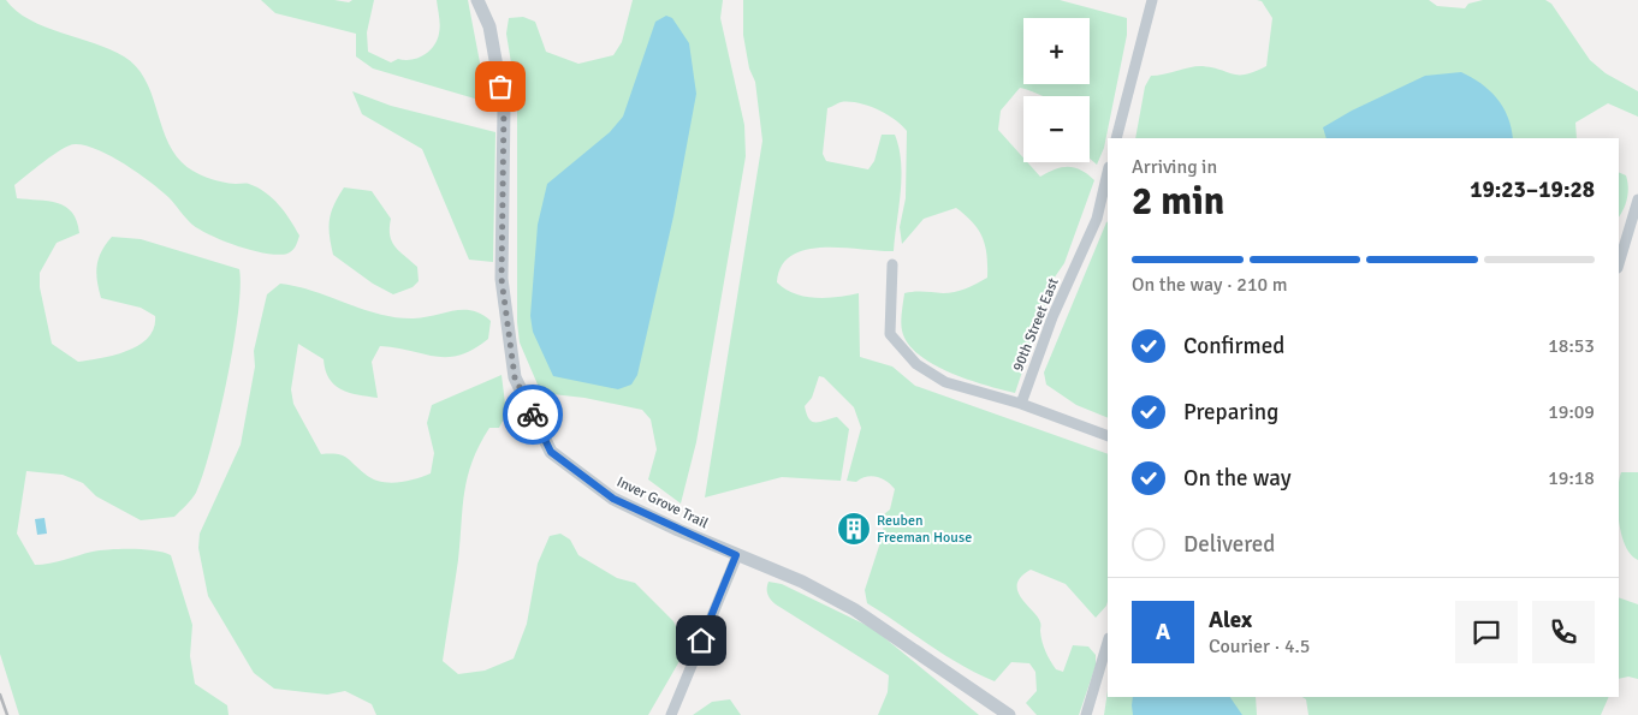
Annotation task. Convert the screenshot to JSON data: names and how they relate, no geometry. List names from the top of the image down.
{
  "streets": {
    "street": ["90th Street East", "Inver Grove Trail"]
  },
  "places": {
    "building": ["Reuben Freeman House"]
  },
  "page": {
    "map_buttons": ["+", "−"],
    "heading": ["2 min", "Arriving in", "19:23–19:28"],
    "panel": ["Alex", "Courier · 4.5"],
    "bar": "On the way · 210 m",
    "list": [
      ["Confirmed", "18:53"],
      ["Preparing", "19:09"],
      ["On the way", "19:18"],
      "Delivered"
    ],
    "round": "A"
  }
}
